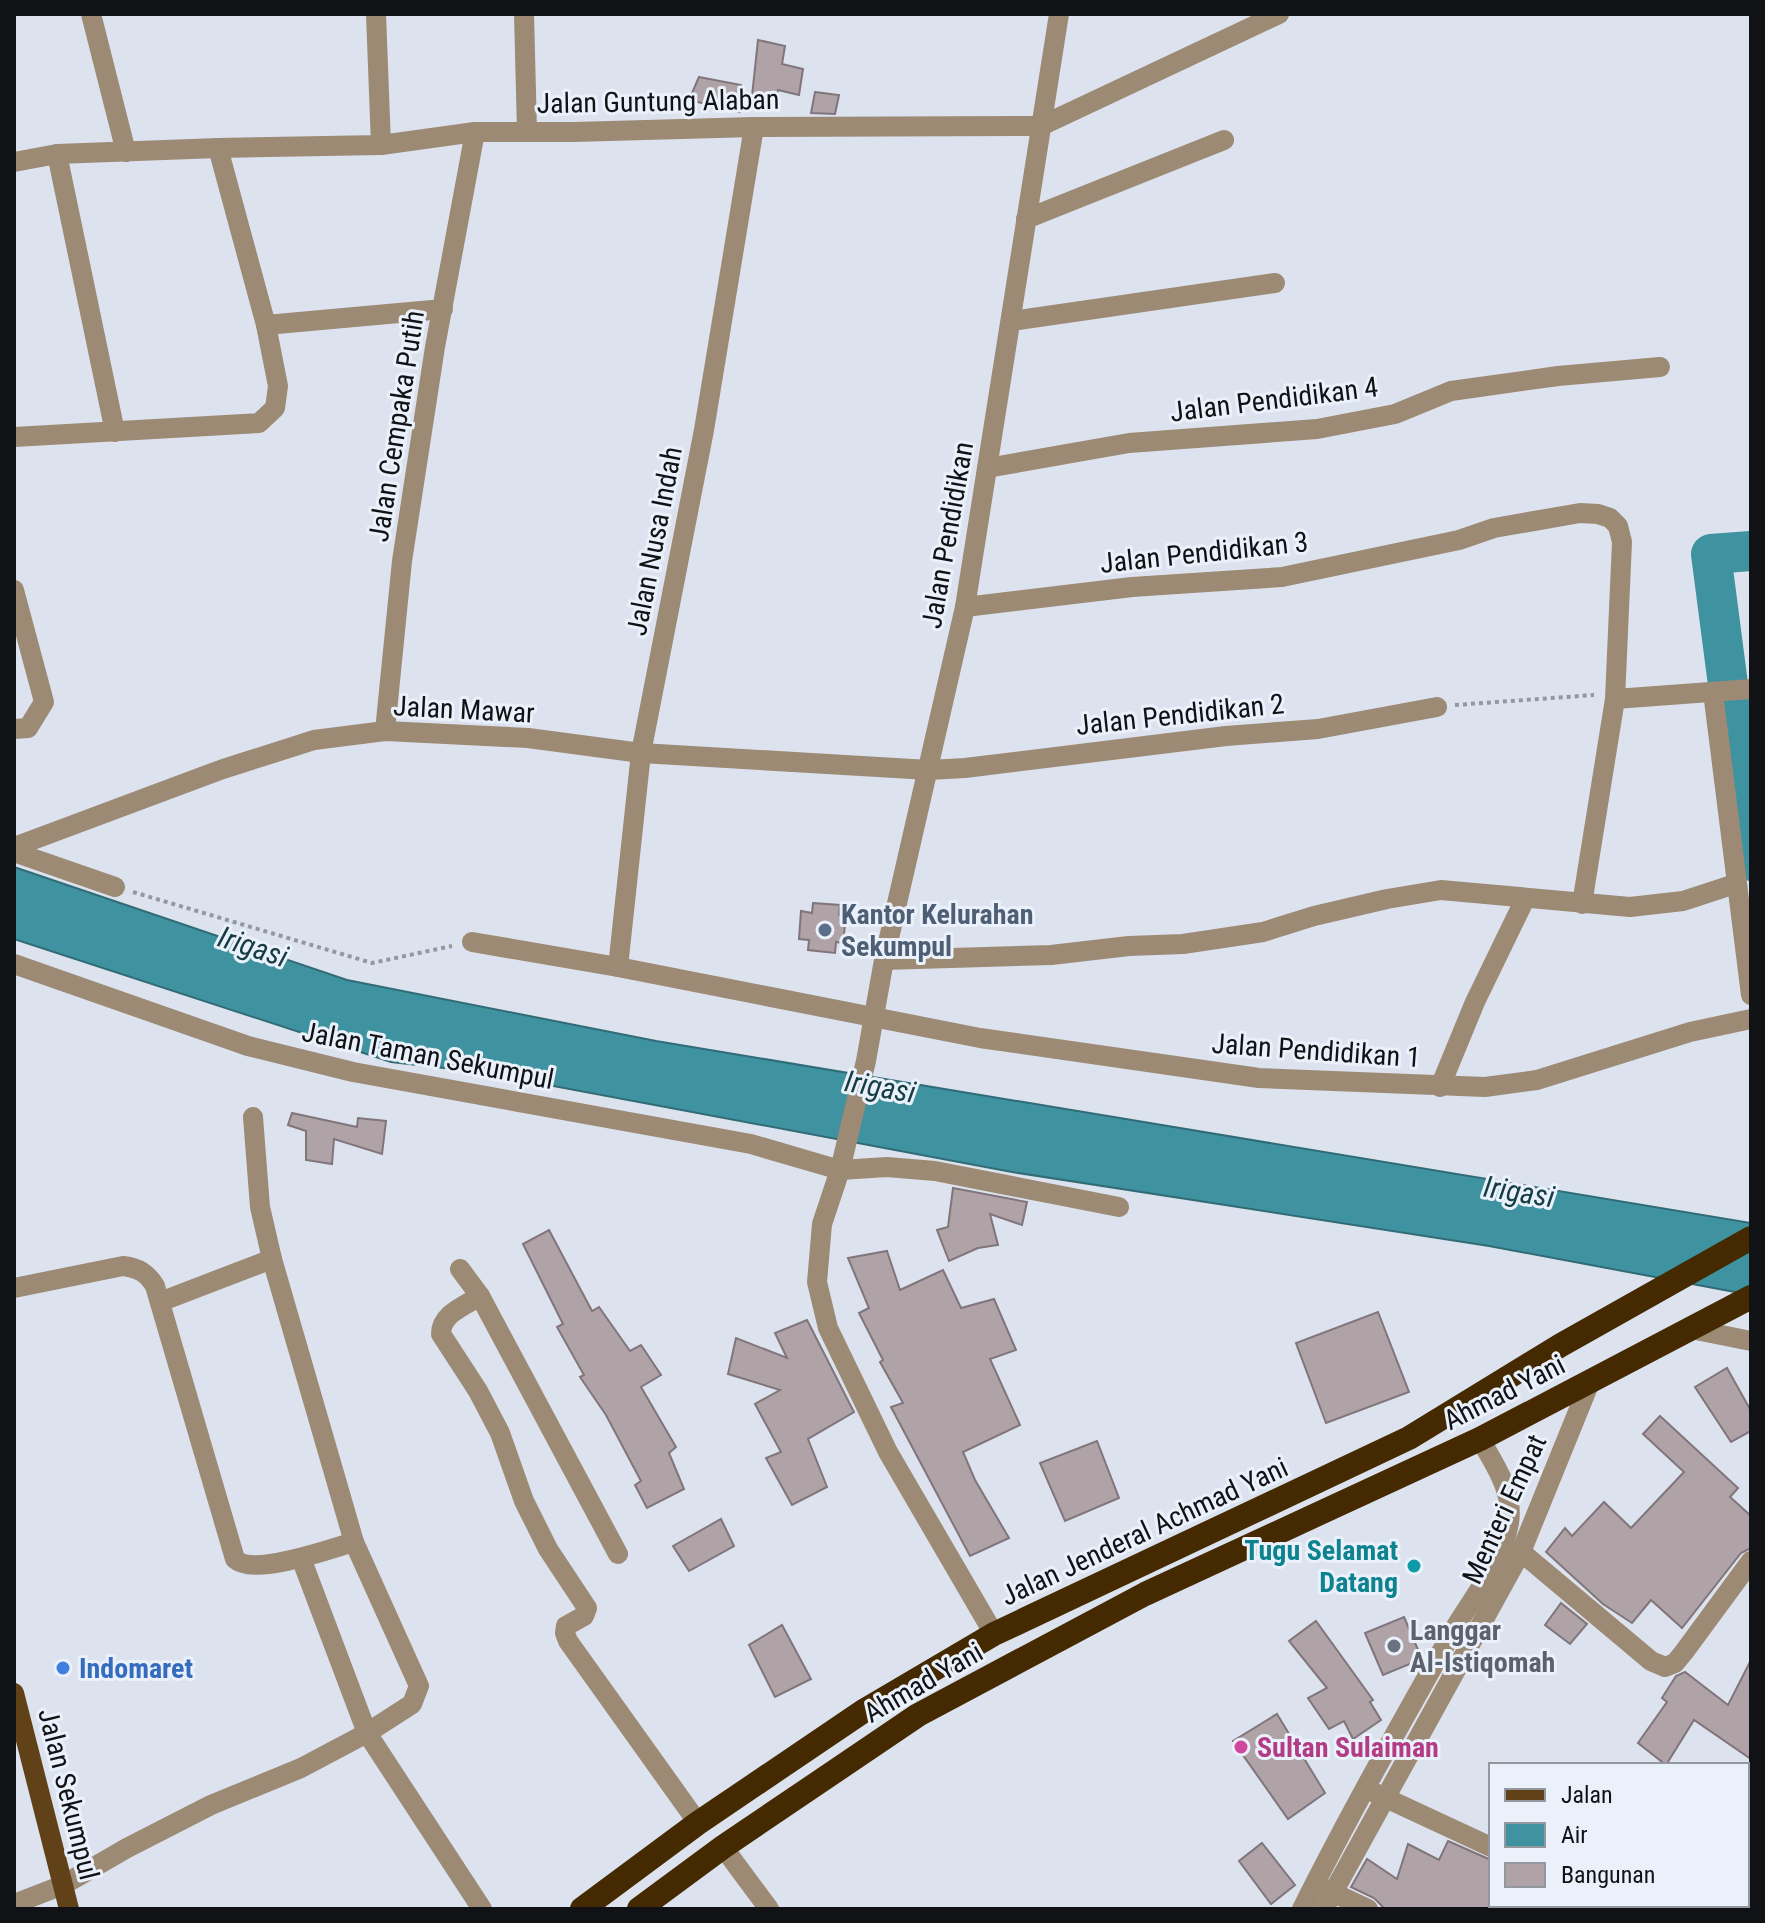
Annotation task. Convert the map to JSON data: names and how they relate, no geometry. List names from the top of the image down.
{
  "streets": {
    "highway": ["Ahmad Yani", "Jalan Jenderal Achmad Yani"],
    "main road": ["Jalan Sekumpul"],
    "street": [
      "Jalan Guntung Alaban",
      "Jalan Pendidikan 4",
      "Jalan Cempaka Putih",
      "Jalan Pendidikan",
      "Jalan Nusa Indah",
      "Jalan Pendidikan 3",
      "Jalan Mawar",
      "Jalan Pendidikan 2",
      "Jalan Pendidikan 1",
      "Jalan Taman Sekumpul",
      "Menteri Empat"
    ]
  },
  "crossings": [
    ["Jalan Guntung Alaban", "Jalan Cempaka Putih"],
    ["Jalan Guntung Alaban", "Jalan Pendidikan"],
    ["Jalan Guntung Alaban", "Jalan Nusa Indah"],
    ["Jalan Pendidikan 4", "Jalan Pendidikan"],
    ["Jalan Cempaka Putih", "Jalan Mawar"],
    ["Jalan Pendidikan", "Jalan Pendidikan 3"],
    ["Jalan Pendidikan", "Jalan Mawar"],
    ["Jalan Pendidikan", "Jalan Pendidikan 2"],
    ["Jalan Pendidikan", "Jalan Pendidikan 1"],
    ["Jalan Pendidikan", "Jalan Taman Sekumpul"],
    ["Jalan Pendidikan", "Jalan Jenderal Achmad Yani"],
    ["Jalan Nusa Indah", "Jalan Mawar"],
    ["Jalan Nusa Indah", "Jalan Pendidikan 1"],
    ["Jalan Mawar", "Jalan Pendidikan 2"],
    ["Ahmad Yani", "Menteri Empat"]
  ],
  "water": ["Irigasi"],
  "places": [
    "Kantor Kelurahan Sekumpul",
    "Tugu Selamat Datang",
    "Langgar Al-Istiqomah",
    "Indomaret",
    "Sultan Sulaiman"
  ],
  "legend": ["Jalan", "Air", "Bangunan"]
}
